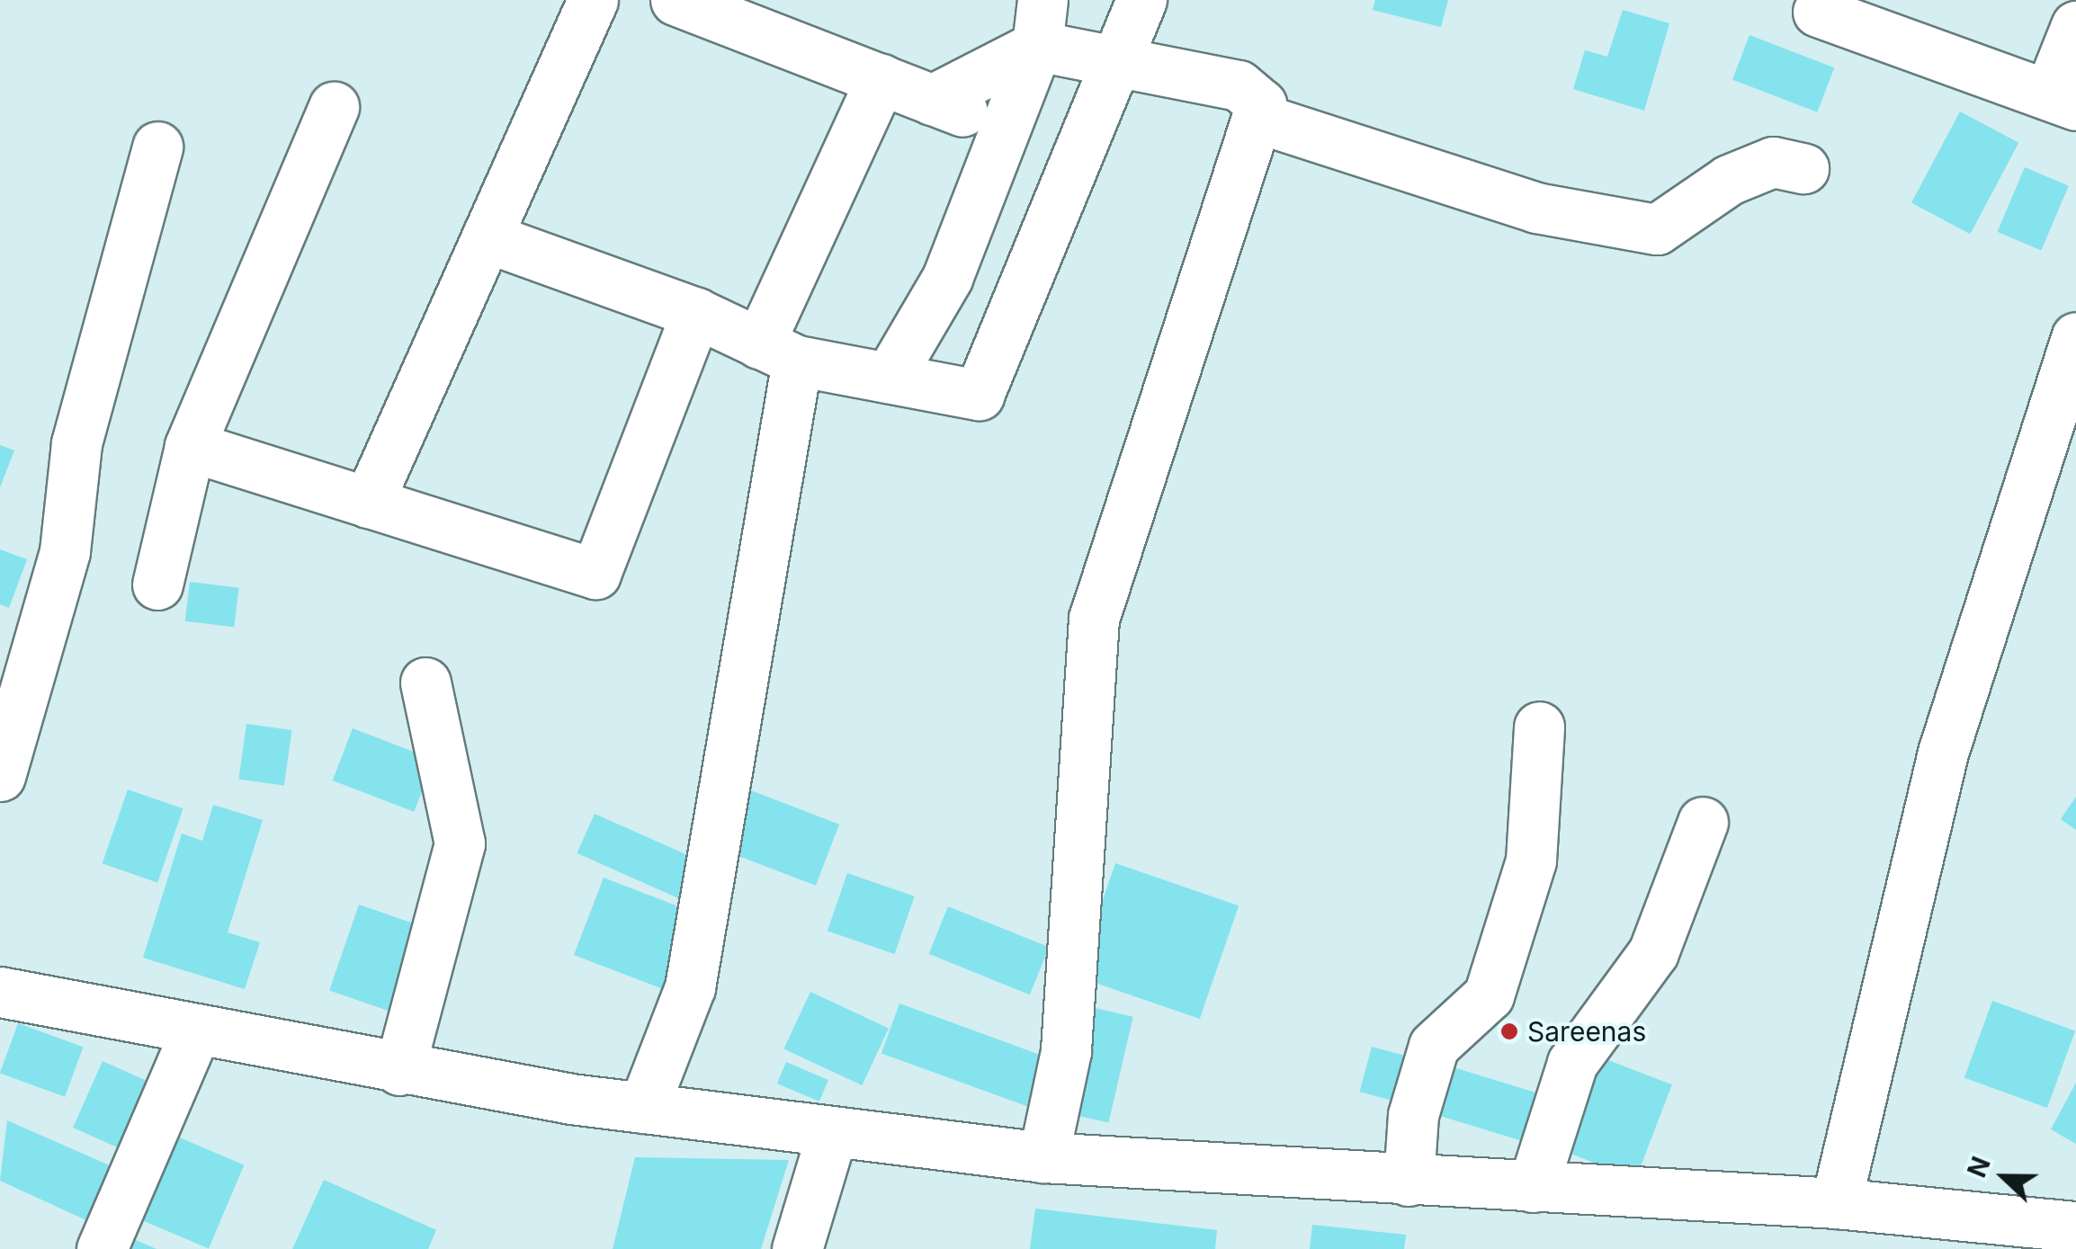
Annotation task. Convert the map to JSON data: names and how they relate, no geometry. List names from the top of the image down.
{
  "places": ["Sareenas"],
  "north": "left"
}
